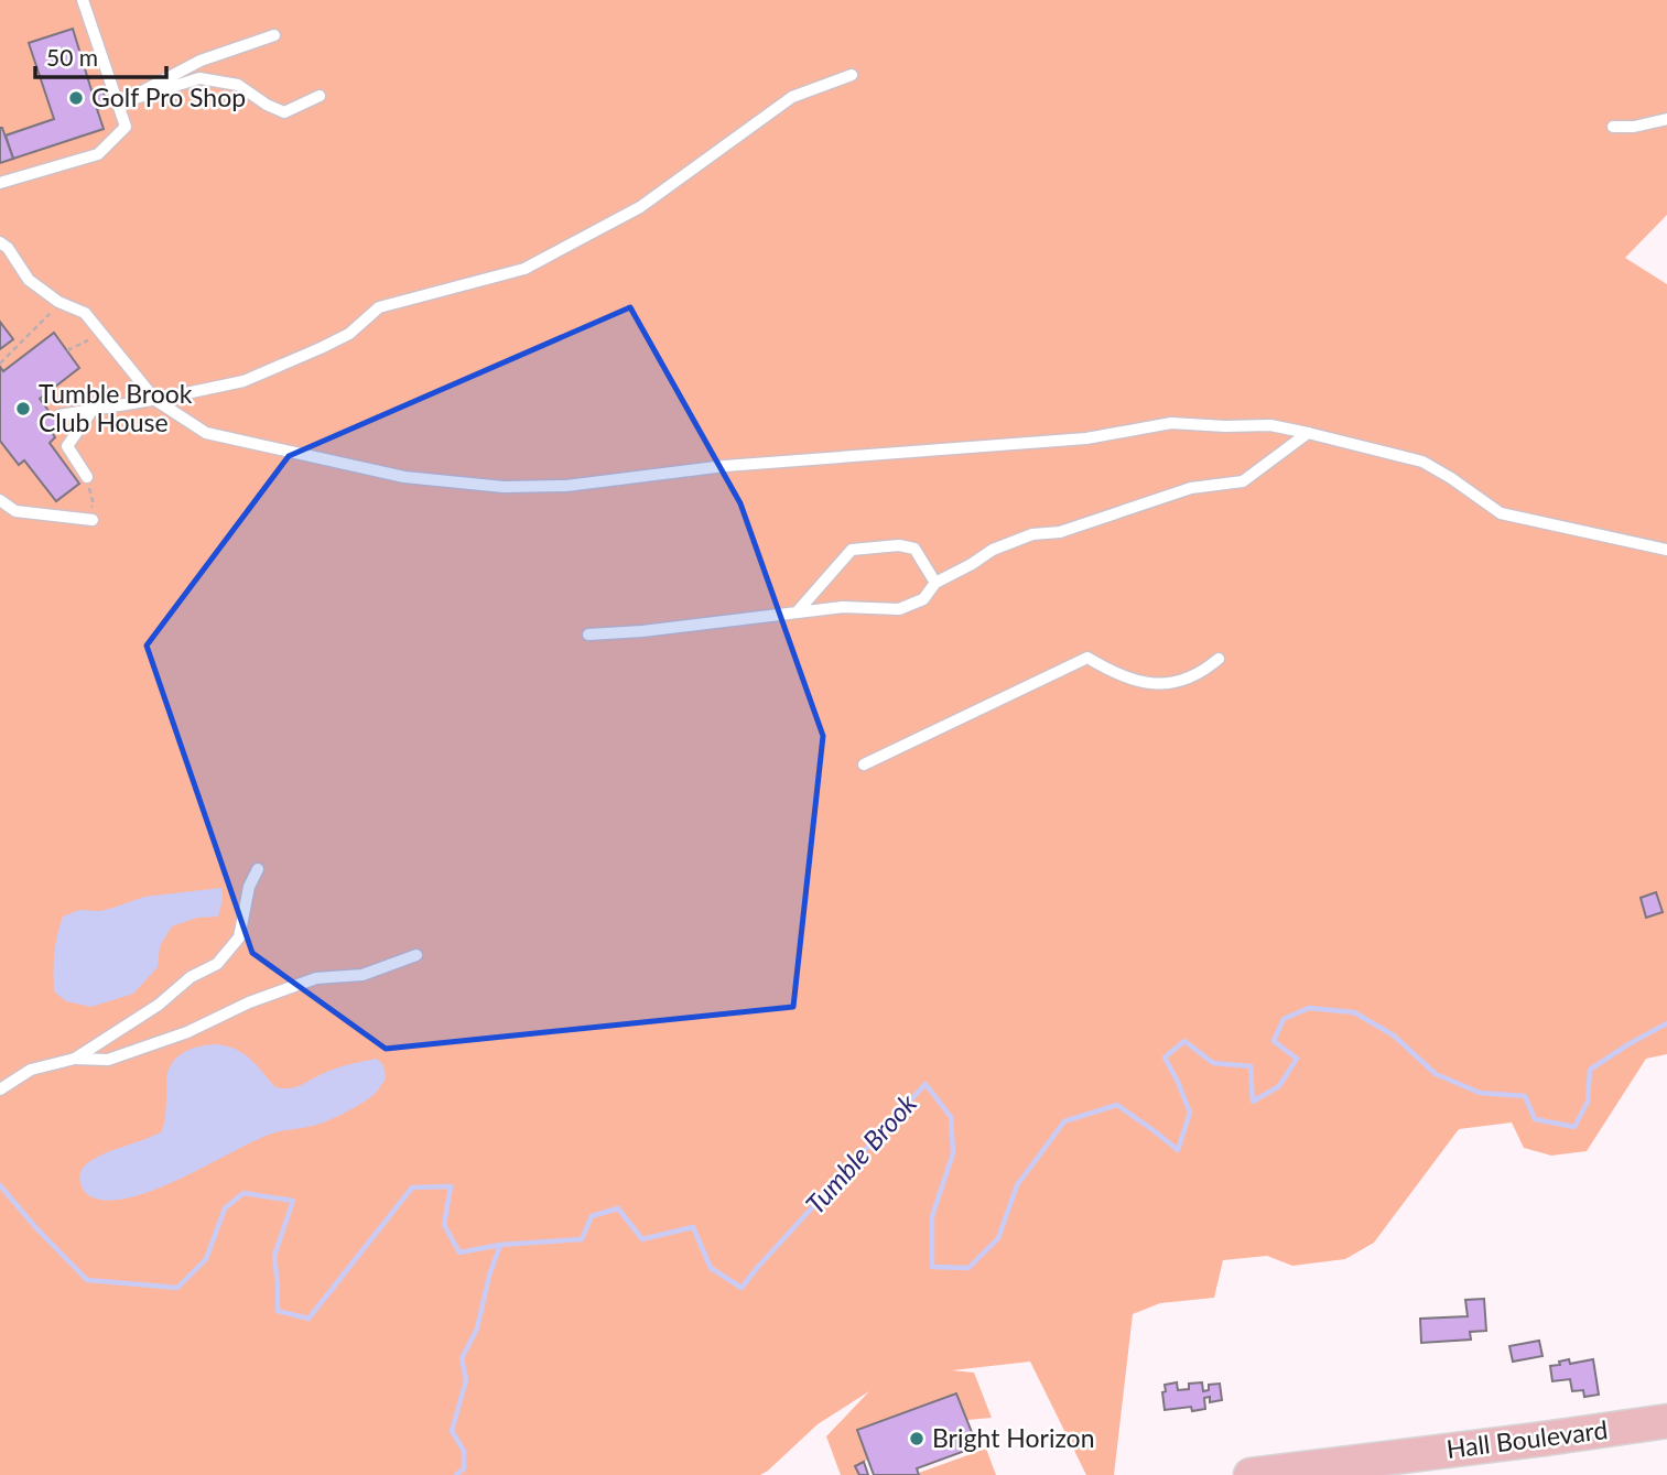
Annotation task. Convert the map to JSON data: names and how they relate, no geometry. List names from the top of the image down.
{
  "streets": {
    "main road": ["Hall Boulevard"]
  },
  "water": ["Tumble Brook"],
  "places": ["Golf Pro Shop", "Tumble Brook Club House", "Bright Horizon"],
  "scale_bar": "50 m"
}
